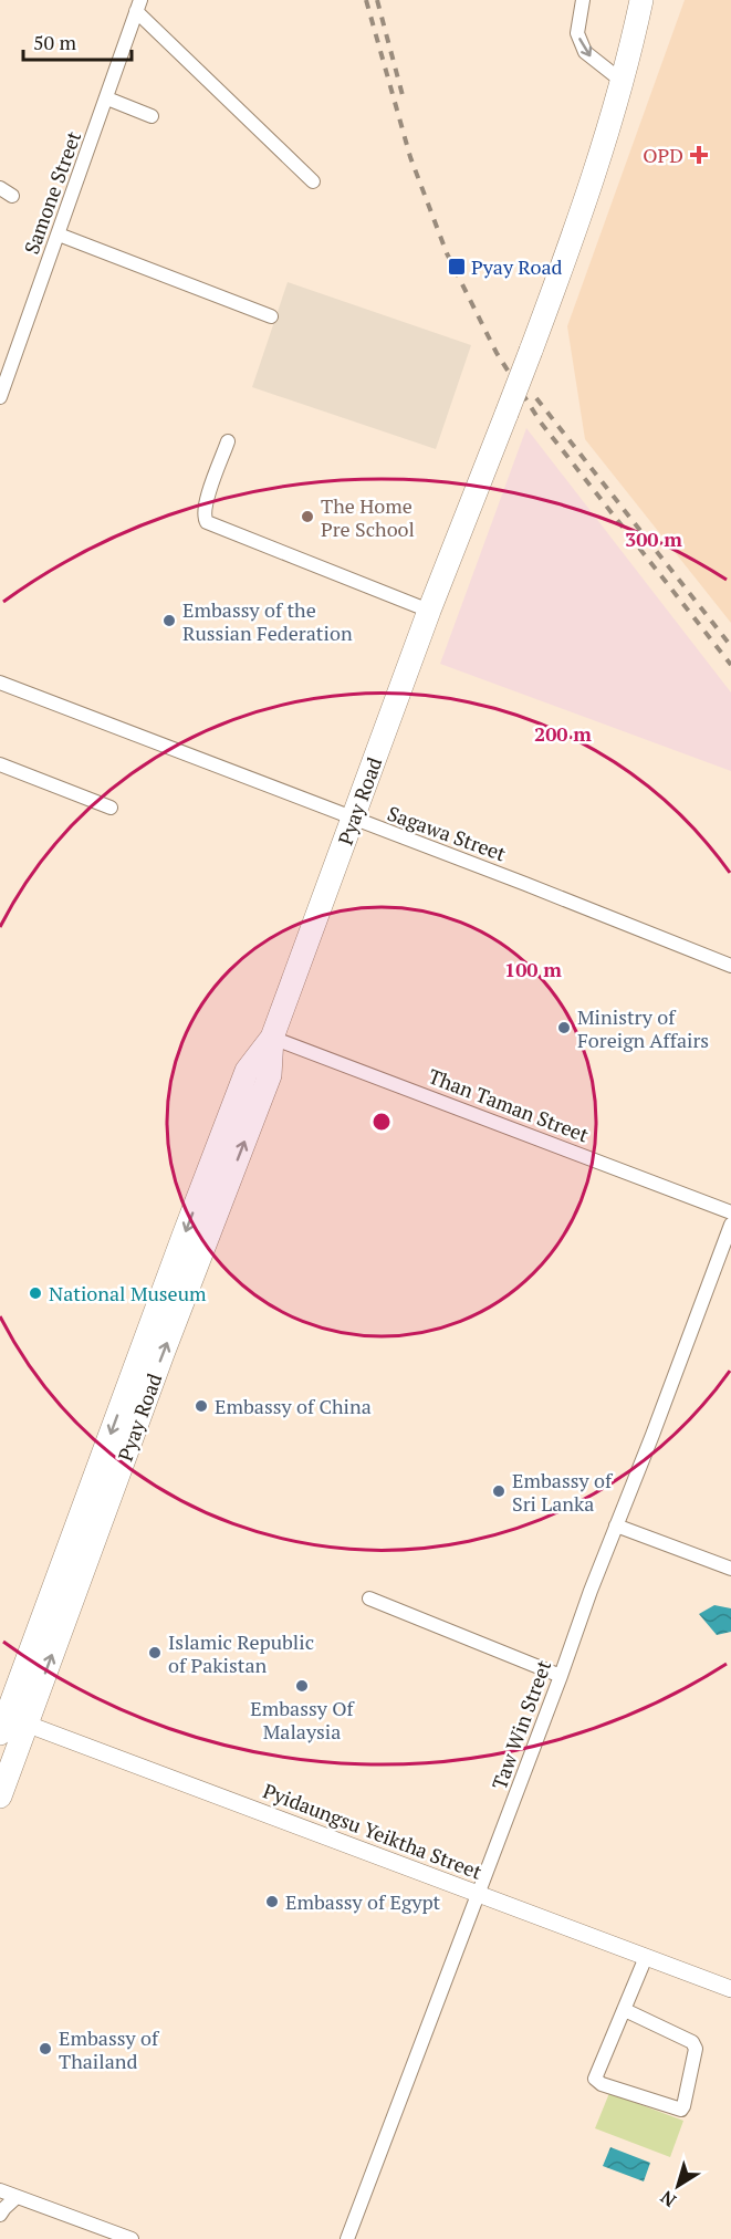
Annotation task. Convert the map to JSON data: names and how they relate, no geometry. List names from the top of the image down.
{
  "streets": {
    "highway": ["Pyay Road"],
    "street": [
      "Samone Street",
      "Sagawa Street",
      "Than Taman Street",
      "Taw Win Street",
      "Pyidaungsu Yeiktha Street"
    ]
  },
  "crossings": [
    ["Pyay Road", "Sagawa Street"],
    ["Pyay Road", "Than Taman Street"],
    ["Pyay Road", "Pyidaungsu Yeiktha Street"],
    ["Taw Win Street", "Pyidaungsu Yeiktha Street"]
  ],
  "places": {
    "health": ["OPD"],
    "transit": ["Pyay Road"],
    "other": [
      "The Home Pre School",
      "Embassy of the Russian Federation",
      "Ministry of Foreign Affairs",
      "National Museum",
      "Embassy of China",
      "Embassy of Sri Lanka",
      "Islamic Republic of Pakistan",
      "Embassy Of Malaysia",
      "Embassy of Egypt",
      "Embassy of Thailand"
    ]
  },
  "scale_bar": "50 m",
  "north": "bottom left",
  "rings": ["300 m", "200 m", "100 m"]
}
